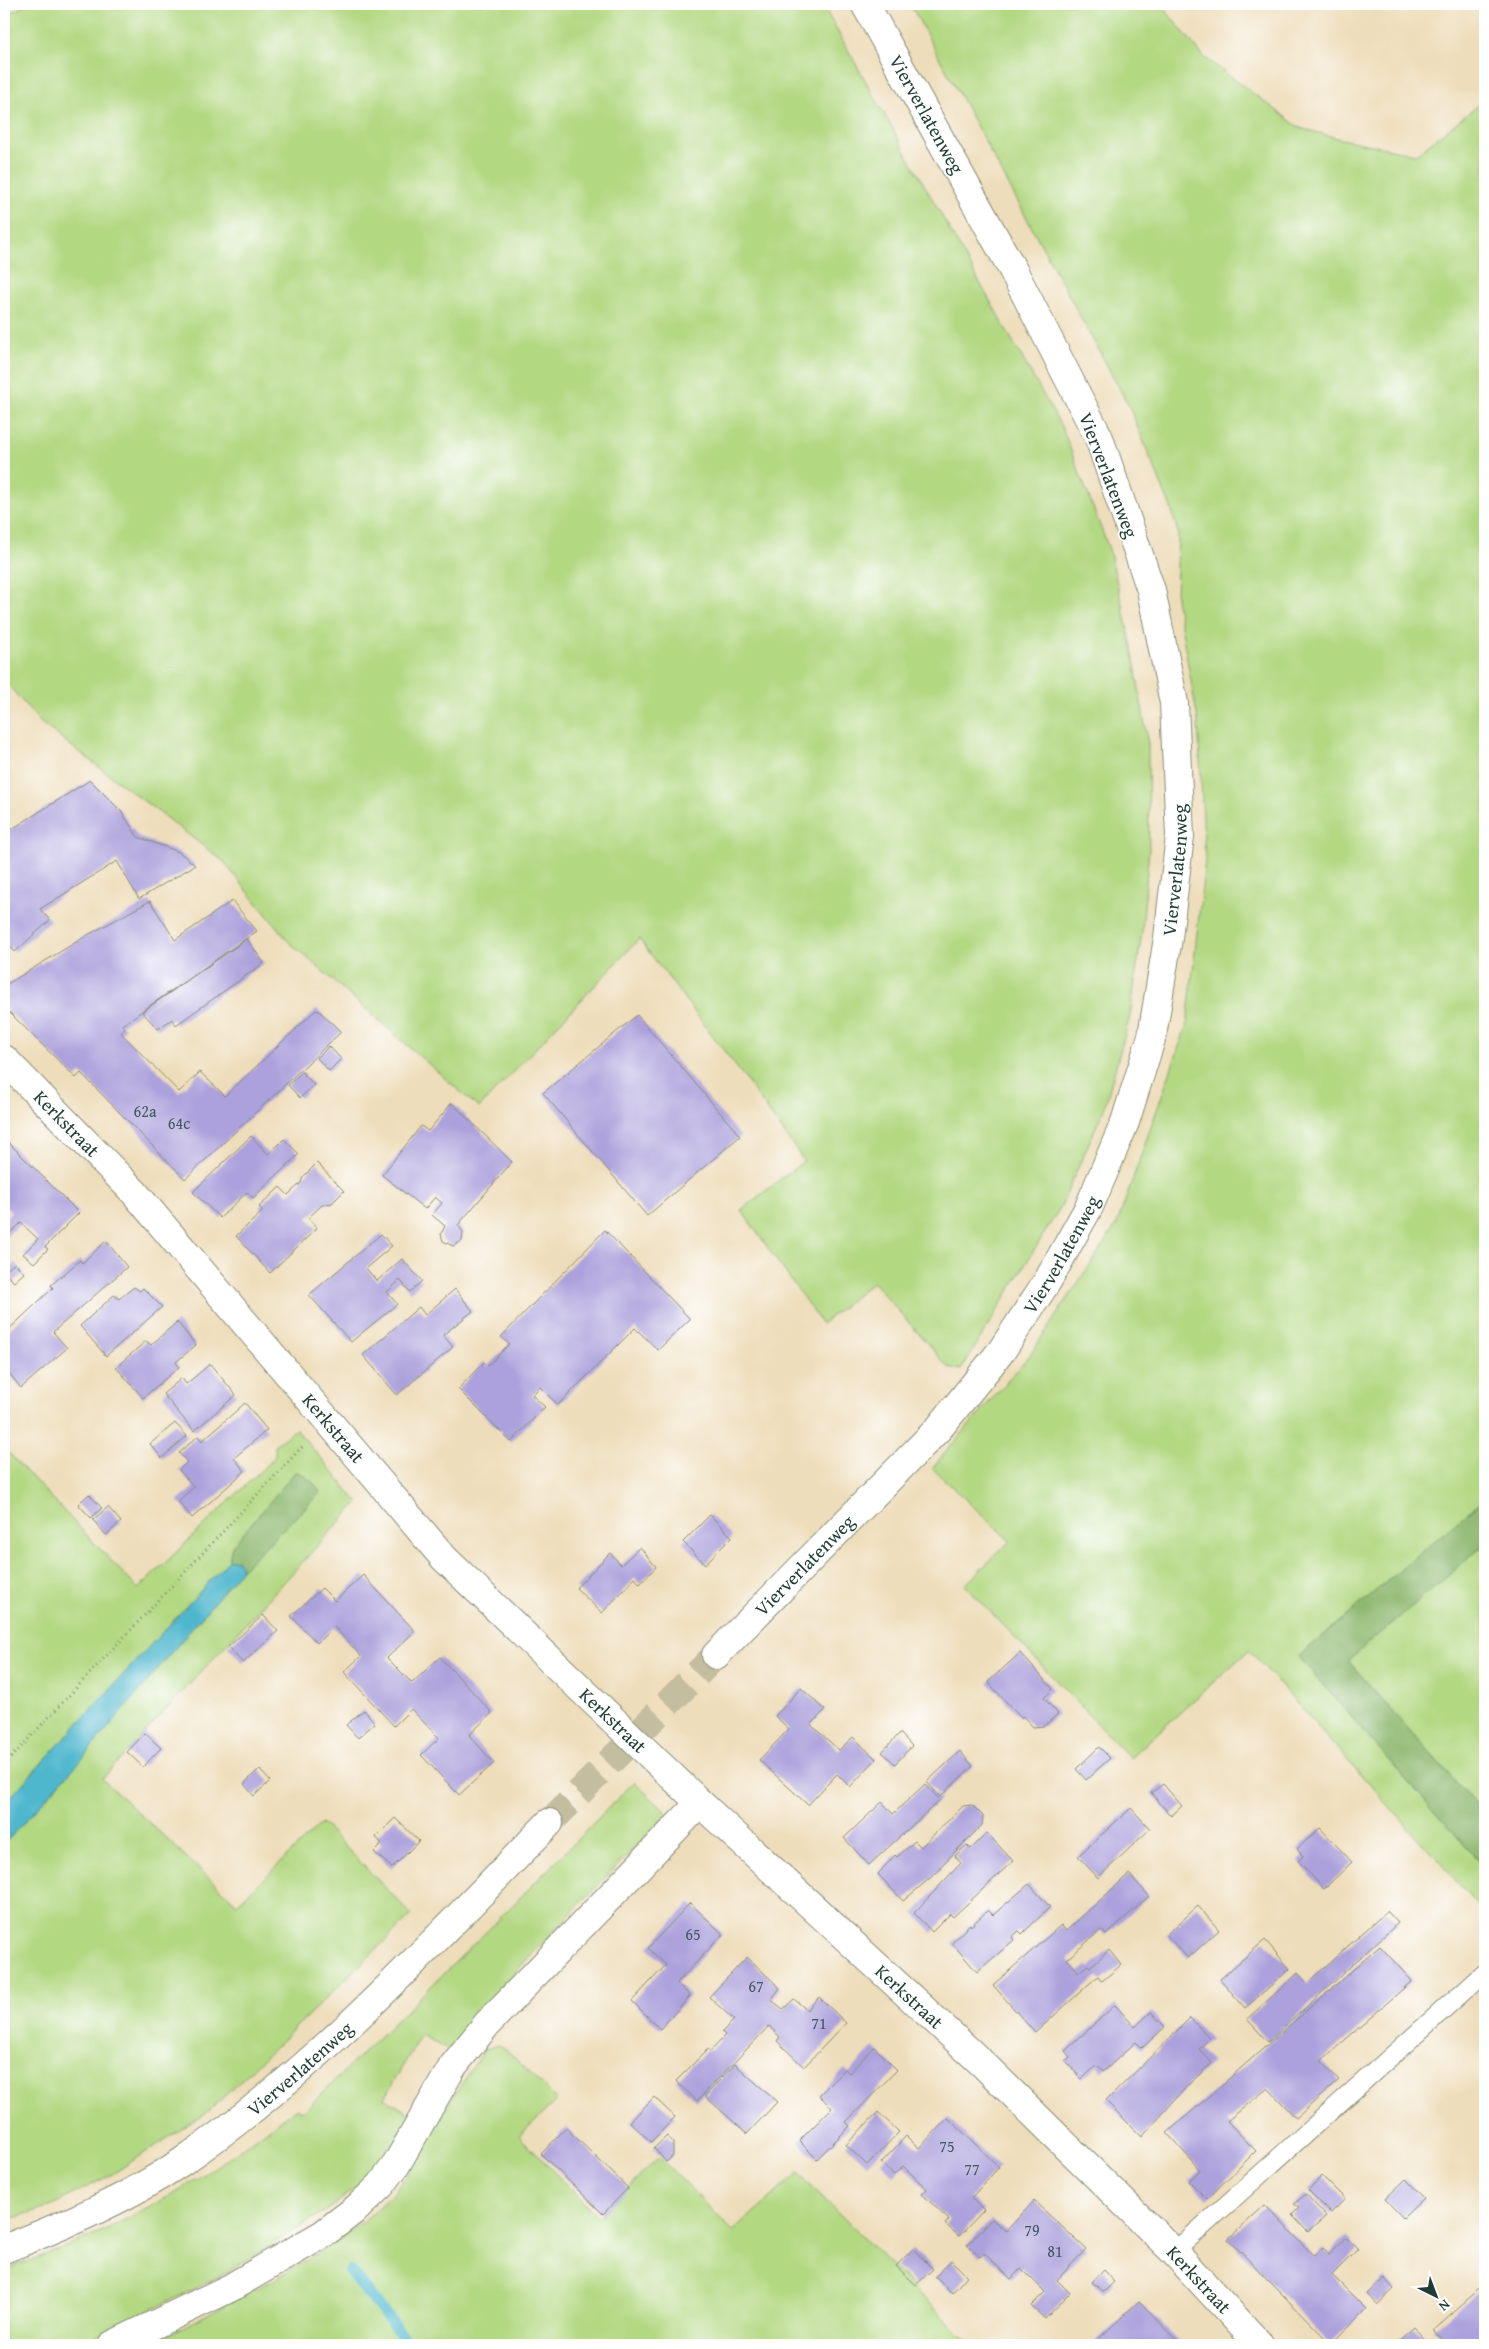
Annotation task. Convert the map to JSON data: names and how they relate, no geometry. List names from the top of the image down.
{
  "streets": {
    "street": ["Vierverlatenweg", "Kerkstraat"]
  },
  "house_numbers": [
    "62a",
    "64c",
    "65",
    "67",
    "71",
    "75",
    "77",
    "79",
    "81"
  ],
  "north": "bottom right"
}
